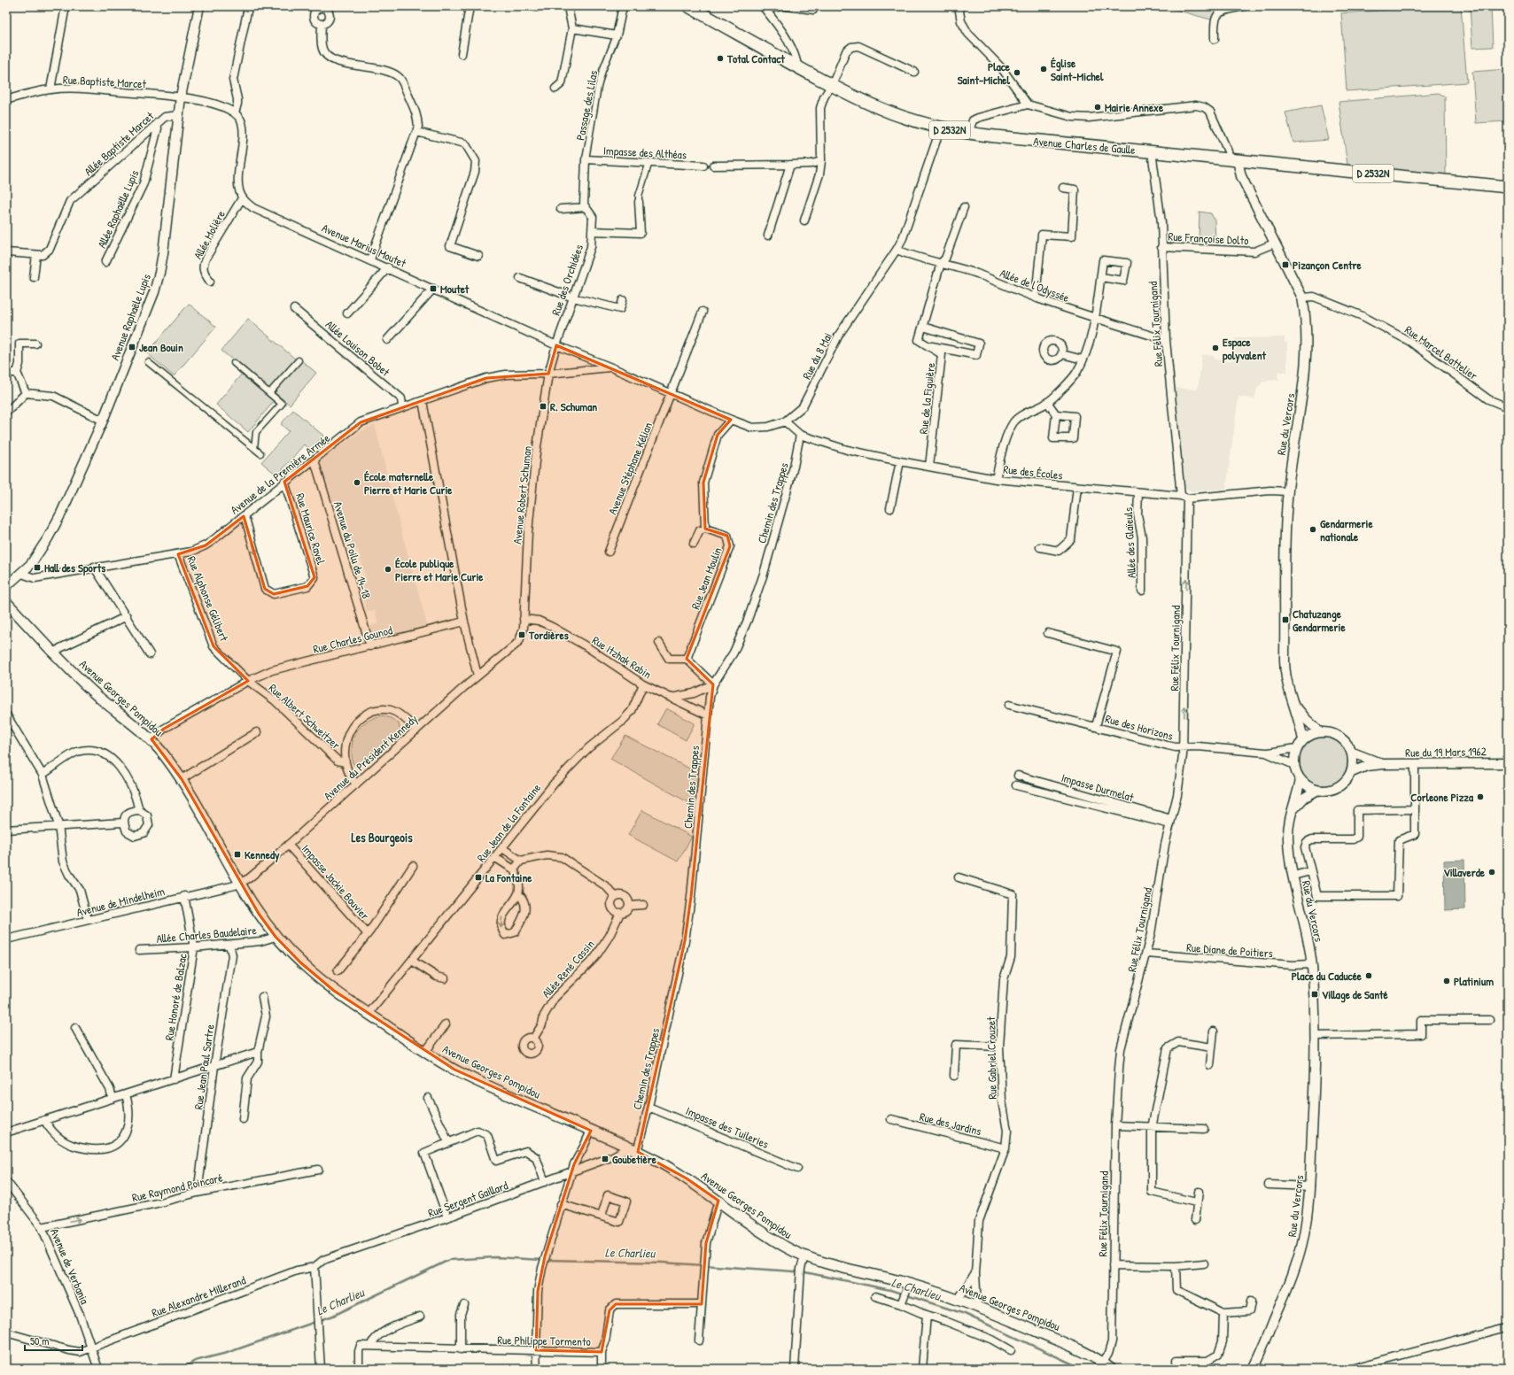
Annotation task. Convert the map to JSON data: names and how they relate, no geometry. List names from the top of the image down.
{
  "streets": {
    "main road": ["D 2532N", "Avenue Charles de Gaulle", "Avenue Georges Pompidou"],
    "street": [
      "Rue Baptiste Marcet",
      "Passage des Lilas",
      "Allée Baptiste Marcet",
      "Impasse des Althéas",
      "Allée Raphaëlle Lupis",
      "Allée Molière",
      "Rue Françoise Dolto",
      "Avenue Marius Moutet",
      "Rue des Orchidées",
      "Allée de l'Odyssée",
      "Avenue Raphaële Lupis",
      "Rue Félix Tournigand",
      "Allée Louison Bobet",
      "Rue Marcel Battelier",
      "Rue du 8 Mai",
      "Rue de la Figuière",
      "Rue du Vercors",
      "Avenue Stéphane Kélian",
      "Rue des Écoles",
      "Avenue de la Première Armée",
      "Avenue Robert Schuman",
      "Chemin des Trappes",
      "Rue Maurice Ravel",
      "Allée des Glaïeuls",
      "Avenue du Poilu de 14-18",
      "Rue Jean Moulin",
      "Rue Alphonse Gélibert",
      "Rue Charles Gounod",
      "Rue Itzhak Rabin",
      "Rue Albert Schweitzer",
      "Rue des Horizons",
      "Rue du 19 Mars 1962",
      "Avenue du Président Kennedy",
      "Impasse Durmelat",
      "Rue Jean de la Fontaine",
      "Impasse Jackie Bouvier",
      "Avenue de Mindelheim",
      "Allée Charles Baudelaire",
      "Rue Diane de Poitiers",
      "Allée René Cassin",
      "Rue Honoré de Balzac",
      "Rue Gabriel Crouzet",
      "Rue Jean Paul Sartre",
      "Rue des Jardins",
      "Impasse des Tuileries",
      "Rue Raymond Poincaré",
      "Rue Sergent Gaillard",
      "Avenue de Verbania",
      "Rue Alexandre Millerand",
      "Rue Philippe Tormento"
    ]
  },
  "crossings": [
    ["Rue Baptiste Marcet", "Avenue Raphaële Lupis"],
    ["Passage des Lilas", "Impasse des Althéas"],
    ["Passage des Lilas", "Rue des Orchidées"],
    ["Allée Baptiste Marcet", "Allée Raphaëlle Lupis"],
    ["Allée Baptiste Marcet", "Avenue Raphaële Lupis"],
    ["Avenue Charles de Gaulle", "Rue Félix Tournigand"],
    ["Avenue Charles de Gaulle", "Rue du 8 Mai"],
    ["Avenue Charles de Gaulle", "Rue du Vercors"],
    ["Impasse des Althéas", "Rue des Orchidées"],
    ["Allée Molière", "Avenue Marius Moutet"],
    ["Rue Françoise Dolto", "Rue Félix Tournigand"],
    ["Rue Françoise Dolto", "Rue du Vercors"],
    ["Avenue Marius Moutet", "Rue des Orchidées"],
    ["Avenue Marius Moutet", "Rue du 8 Mai"],
    ["Avenue Marius Moutet", "Avenue de la Première Armée"],
    ["Avenue Marius Moutet", "Avenue Robert Schuman"],
    ["Rue des Orchidées", "Avenue Robert Schuman"],
    ["Allée de l'Odyssée", "Rue Félix Tournigand"],
    ["Allée de l'Odyssée", "Rue du 8 Mai"],
    ["Allée de l'Odyssée", "Rue de la Figuière"],
    ["Avenue Raphaële Lupis", "Avenue de la Première Armée"],
    ["Rue Félix Tournigand", "Rue des Écoles"],
    ["Rue Félix Tournigand", "Avenue Georges Pompidou"],
    ["Rue Félix Tournigand", "Rue des Horizons"],
    ["Rue Félix Tournigand", "Impasse Durmelat"],
    ["Rue Félix Tournigand", "Rue Diane de Poitiers"],
    ["Allée Louison Bobet", "Avenue de la Première Armée"],
    ["Rue Marcel Battelier", "Rue du Vercors"],
    ["Rue du 8 Mai", "Avenue Stéphane Kélian"],
    ["Rue du 8 Mai", "Rue des Écoles"],
    ["Rue du 8 Mai", "Avenue de la Première Armée"],
    ["Rue de la Figuière", "Rue des Écoles"],
    ["Rue du Vercors", "Rue des Écoles"],
    ["Rue du Vercors", "Rue des Horizons"],
    ["Rue du Vercors", "Rue du 19 Mars 1962"],
    ["Rue du Vercors", "Rue Diane de Poitiers"],
    ["Rue des Écoles", "Chemin des Trappes"],
    ["Rue des Écoles", "Allée des Glaïeuls"],
    ["Avenue de la Première Armée", "Avenue Robert Schuman"],
    ["Avenue de la Première Armée", "Rue Maurice Ravel"],
    ["Avenue de la Première Armée", "Avenue du Poilu de 14-18"],
    ["Avenue de la Première Armée", "Rue Alphonse Gélibert"],
    ["Avenue Robert Schuman", "Rue Itzhak Rabin"],
    ["Avenue Robert Schuman", "Avenue du Président Kennedy"],
    ["Chemin des Trappes", "Rue Itzhak Rabin"],
    ["Chemin des Trappes", "Avenue Georges Pompidou"],
    ["Chemin des Trappes", "Impasse des Tuileries"],
    ["Avenue du Poilu de 14-18", "Rue Charles Gounod"],
    ["Rue Alphonse Gélibert", "Rue Charles Gounod"],
    ["Rue Alphonse Gélibert", "Rue Albert Schweitzer"],
    ["Rue Charles Gounod", "Avenue Georges Pompidou"],
    ["Rue Charles Gounod", "Rue Albert Schweitzer"],
    ["Rue Itzhak Rabin", "Rue Jean de la Fontaine"],
    ["Avenue Georges Pompidou", "Avenue du Président Kennedy"],
    ["Avenue Georges Pompidou", "Rue Jean de la Fontaine"],
    ["Avenue Georges Pompidou", "Avenue de Mindelheim"],
    ["Avenue Georges Pompidou", "Allée Charles Baudelaire"],
    ["Avenue Georges Pompidou", "Rue Gabriel Crouzet"],
    ["Avenue Georges Pompidou", "Rue Sergent Gaillard"],
    ["Rue Albert Schweitzer", "Avenue du Président Kennedy"],
    ["Rue des Horizons", "Rue du 19 Mars 1962"],
    ["Avenue du Président Kennedy", "Impasse Jackie Bouvier"],
    ["Avenue du Président Kennedy", "Avenue de Mindelheim"],
    ["Avenue de Mindelheim", "Rue Honoré de Balzac"],
    ["Allée Charles Baudelaire", "Rue Honoré de Balzac"],
    ["Allée Charles Baudelaire", "Rue Jean Paul Sartre"],
    ["Rue Gabriel Crouzet", "Rue des Jardins"],
    ["Rue Jean Paul Sartre", "Rue Raymond Poincaré"],
    ["Rue Raymond Poincaré", "Avenue de Verbania"],
    ["Rue Sergent Gaillard", "Rue Alexandre Millerand"],
    ["Avenue de Verbania", "Rue Alexandre Millerand"]
  ],
  "one_way": ["Rue Raymond Poincaré"],
  "districts": ["Les Bourgeois"],
  "water": ["Le Charlieu"],
  "places": {
    "other": [
      "Total Contact",
      "Église Saint-Michel",
      "Place Saint-Michel",
      "Mairie Annexe",
      "Espace polyvalent",
      "École maternelle Pierre et Marie Curie",
      "Gendarmerie nationale",
      "École publique Pierre et Marie Curie",
      "Corleone Pizza",
      "Villaverde",
      "Place du Caducée",
      "Platinium"
    ],
    "transit": [
      "Pizançon Centre",
      "Moutet",
      "Jean Bouin",
      "R. Schuman",
      "Hall des Sports",
      "Chatuzange Gendarmerie",
      "Tordières",
      "Kennedy",
      "La Fontaine",
      "Village de Santé",
      "Goubetière"
    ]
  },
  "scale_bar": "50 m"
}
